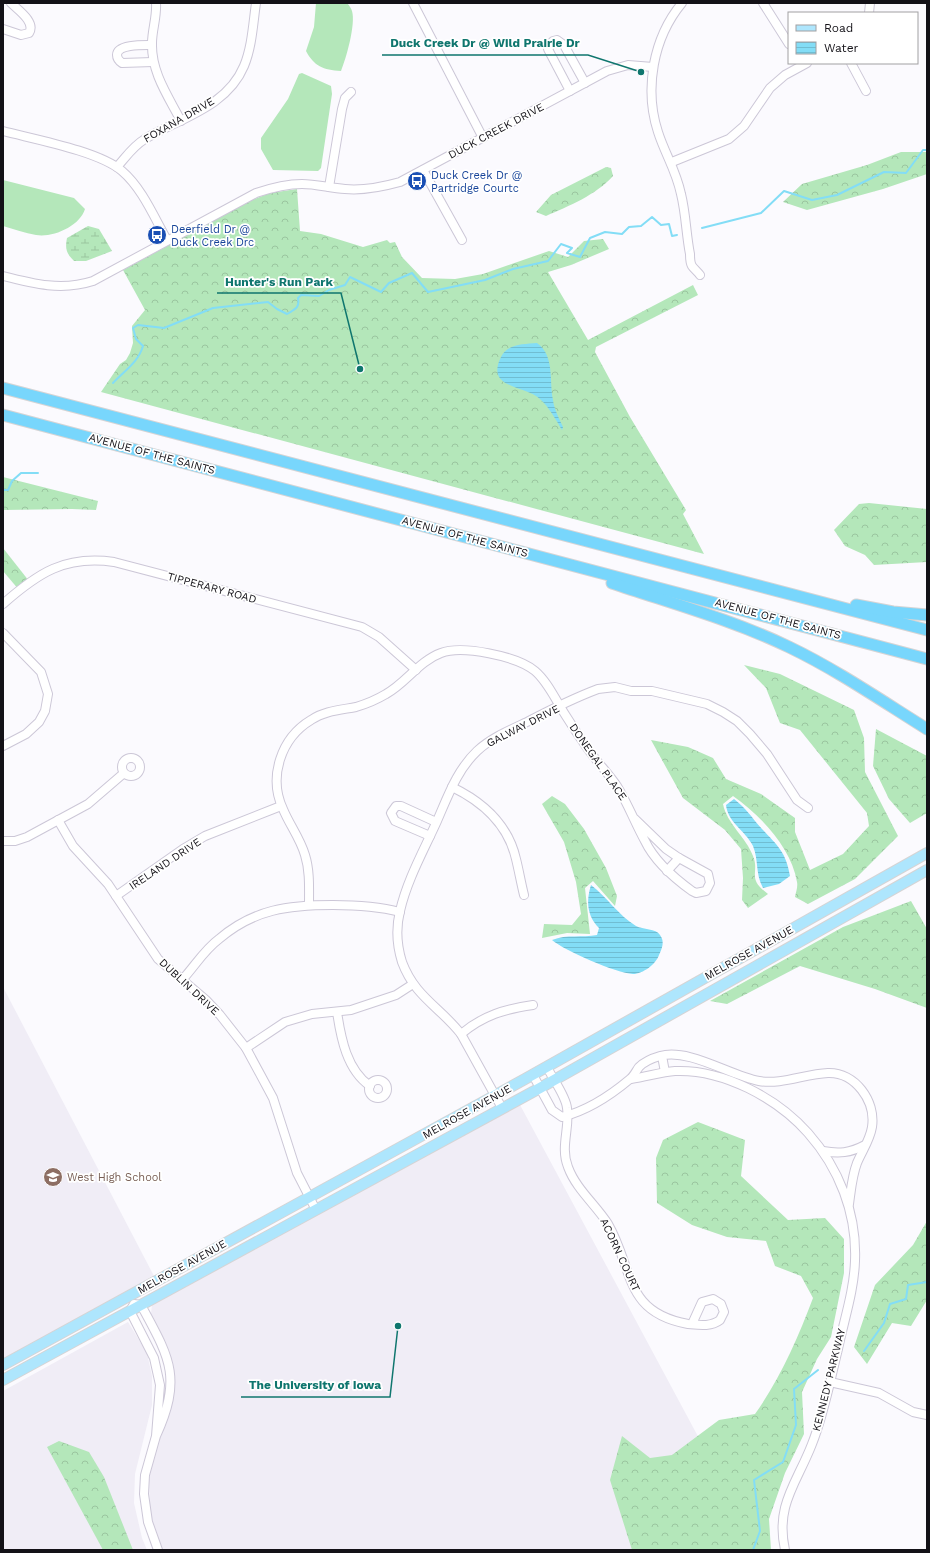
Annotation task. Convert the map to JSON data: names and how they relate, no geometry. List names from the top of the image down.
{
  "streets": {
    "highway": ["AVENUE OF THE SAINTS"],
    "main road": ["MELROSE AVENUE"],
    "street": [
      "FOXANA DRIVE",
      "DUCK CREEK DRIVE",
      "TIPPERARY ROAD",
      "GALWAY DRIVE",
      "DONEGAL PLACE",
      "IRELAND DRIVE",
      "DUBLIN DRIVE",
      "ACORN COURT",
      "KENNEDY PARKWAY"
    ]
  },
  "crossings": [
    ["TIPPERARY ROAD", "DONEGAL PLACE"],
    ["GALWAY DRIVE", "DONEGAL PLACE"],
    ["GALWAY DRIVE", "MELROSE AVENUE"],
    ["DONEGAL PLACE", "IRELAND DRIVE"],
    ["IRELAND DRIVE", "DUBLIN DRIVE"],
    ["MELROSE AVENUE", "DUBLIN DRIVE"],
    ["ACORN COURT", "KENNEDY PARKWAY"]
  ],
  "places": {
    "other": ["Duck Creek Dr @ Wild Prairie Dr", "Hunter's Run Park", "The University of Iowa"],
    "bus stop": ["Duck Creek Dr @ Partridge Courtc", "Deerfield Dr @ Duck Creek Drc"],
    "school or university": ["West High School"]
  },
  "legend": ["Road", "Water"]
}
